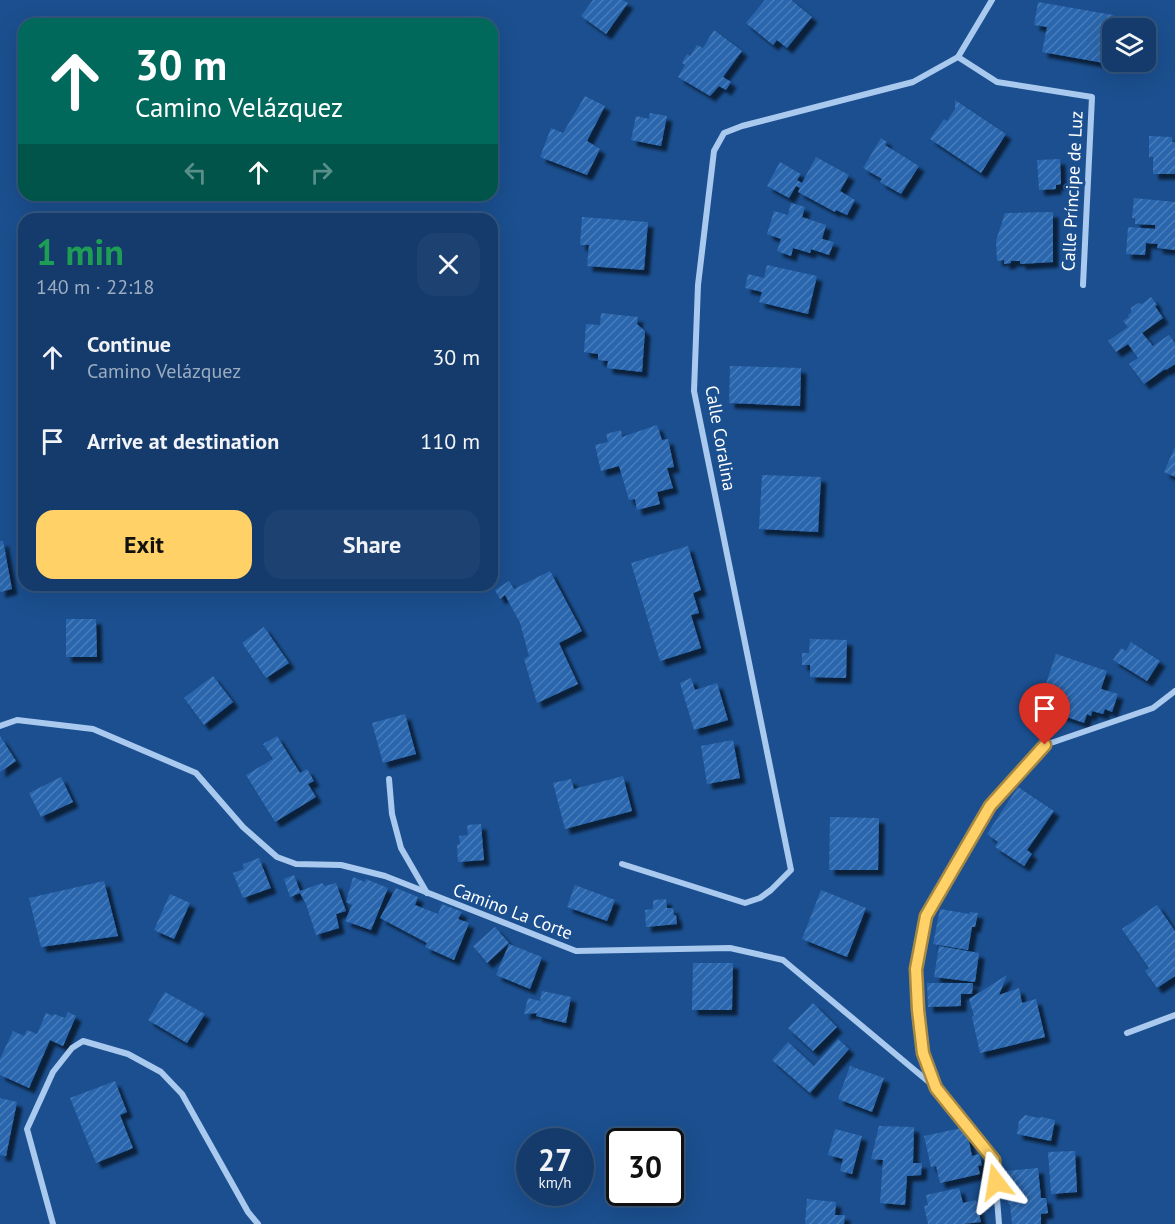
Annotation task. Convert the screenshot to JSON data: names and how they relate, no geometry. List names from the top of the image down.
{
  "streets": {
    "street": ["Calle Príncipe de Luz", "Calle Coralina", "Camino La Corte"]
  },
  "crossings": [
    ["Calle Príncipe de Luz", "Calle Coralina"]
  ],
  "page": {
    "turn": ["30 m", "Camino Velázquez"],
    "heading": ["1 min", "140 m · 22:18"],
    "list": [
      {
        "name": "Continue",
        "note": "Camino Velázquez",
        "value": "30 m"
      },
      {
        "name": "Arrive at destination",
        "value": "110 m"
      }
    ],
    "buttons": ["Exit", "Share"],
    "speed": "27 km/h",
    "limit": "30"
  }
}
